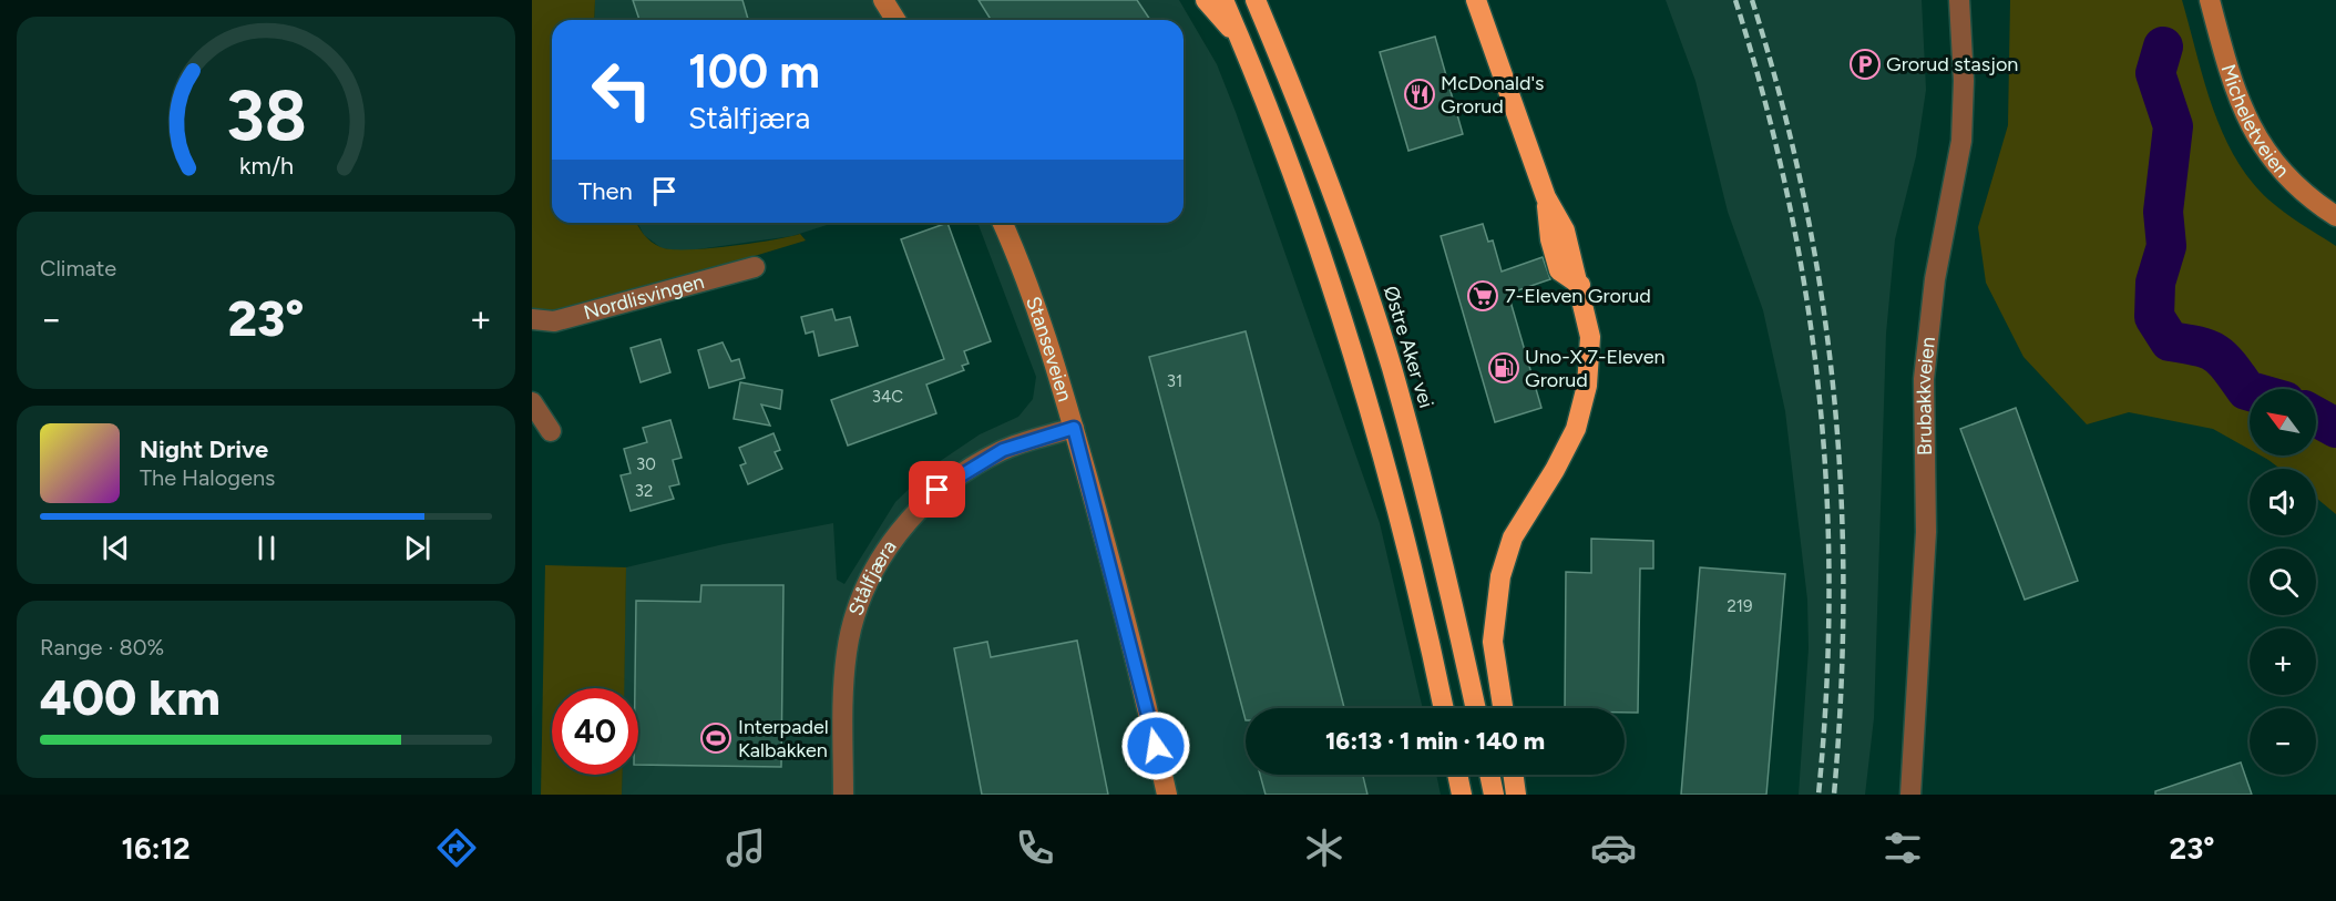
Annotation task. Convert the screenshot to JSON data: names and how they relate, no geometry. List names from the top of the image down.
{
  "streets": {
    "highway": ["Østre Aker vei"],
    "street": [
      "Micheletveien",
      "Nordlisvingen",
      "Stanseveien",
      "Brubakkveien",
      "Stålfjæra"
    ]
  },
  "crossings": [
    ["Stanseveien", "Stålfjæra"]
  ],
  "places": {
    "parking": ["Grorud stasjon"],
    "restaurant": ["McDonald's Grorud"],
    "supermarket": ["7-Eleven Grorud"],
    "fuel station": ["Uno-X 7-Eleven Grorud"],
    "sports": ["Interpadel Kalbakken"]
  },
  "house_numbers": [
    "31",
    "34C",
    "30",
    "32",
    "219"
  ],
  "north": "top left",
  "page": {
    "turn": ["100 m", "Stålfjæra"],
    "then": "Then",
    "tile": [
      "Climate",
      ["Range · 80%", "400 km"]
    ],
    "heat": ["−", "23°", "+"],
    "map_buttons": ["+", "−"],
    "song": ["Night Drive", "The Halogens"],
    "limit": "40",
    "trip": "16:13 · 1 min · 140 m",
    "tabs": ["16:12", "23°"],
    "gauge": ["38", "km/h"]
  }
}
